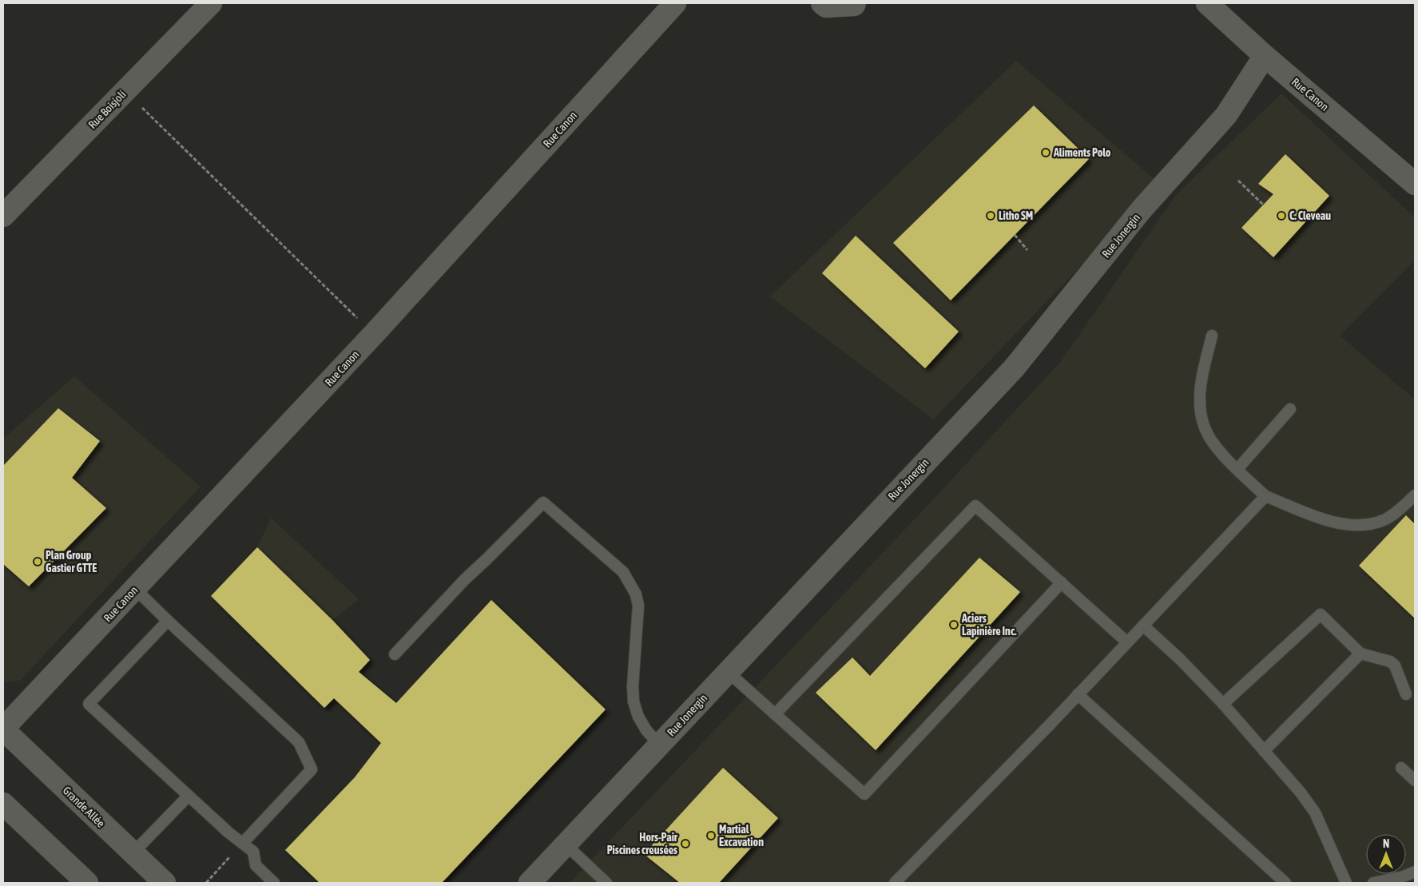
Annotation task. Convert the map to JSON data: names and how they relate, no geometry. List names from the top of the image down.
{
  "streets": {
    "street": [
      "Rue Canon",
      "Rue Boisjoli",
      "Rue Jonergin",
      "Grande Allée"
    ]
  },
  "crossings": [
    ["Rue Canon", "Rue Jonergin"],
    ["Rue Canon", "Grande Allée"]
  ],
  "places": [
    "Aliments Polo",
    "Litho SM",
    "C. Cleveau",
    "Plan Group Gastier GTTE",
    "Aciers Lapinière Inc.",
    "Martial Excavation",
    "Hors-Pair Piscines creusées"
  ],
  "north": "top"
}
